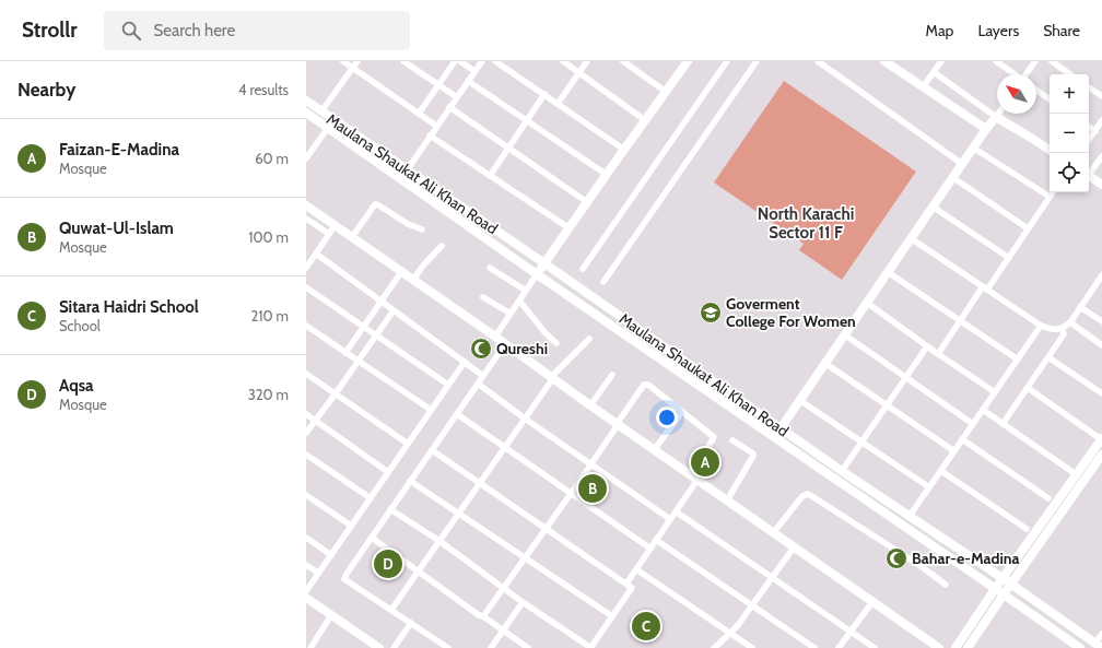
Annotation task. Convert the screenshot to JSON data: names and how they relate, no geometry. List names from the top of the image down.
{
  "streets": {
    "main road": ["Maulana Shaukat Ali Khan Road"]
  },
  "districts": ["North Karachi Sector 11 F"],
  "places": {
    "school or university": ["Goverment College For Women"],
    "mosque": ["Qureshi", "Bahar-e-Madina"]
  },
  "north": "top left",
  "page": {
    "header": "Strollr",
    "search": "Search here",
    "nav": ["Map", "Layers", "Share"],
    "heading": ["Nearby", "4 results"],
    "map_buttons": ["+", "−"],
    "list": [
      {
        "mark": "A",
        "name": "Faizan-E-Madina",
        "note": "Mosque",
        "value": "60 m"
      },
      {
        "mark": "B",
        "name": "Quwat-Ul-Islam",
        "note": "Mosque",
        "value": "100 m"
      },
      {
        "mark": "C",
        "name": "Sitara Haidri School",
        "note": "School",
        "value": "210 m"
      },
      {
        "mark": "D",
        "name": "Aqsa",
        "note": "Mosque",
        "value": "320 m"
      }
    ],
    "pins": [
      "A",
      "B",
      "D",
      "C"
    ]
  }
}
